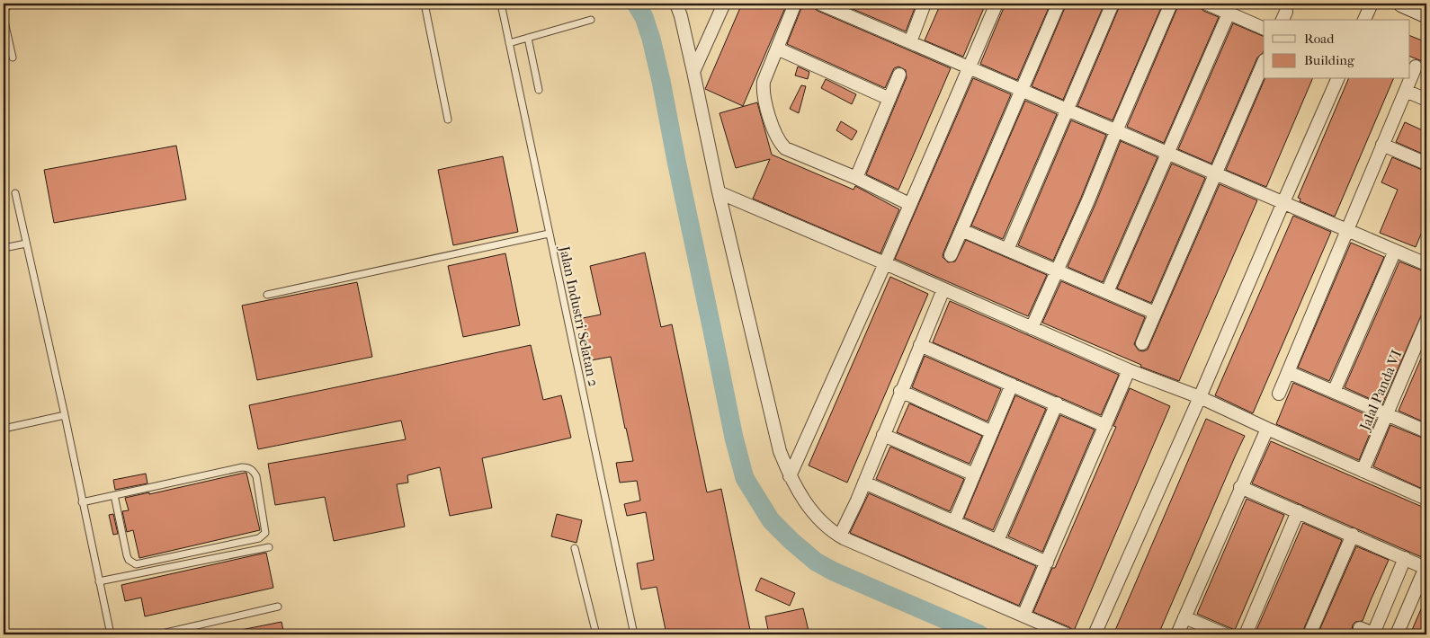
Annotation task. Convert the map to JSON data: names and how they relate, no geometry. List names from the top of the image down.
{
  "streets": {
    "street": ["Jalal Panda VI"],
    "lane": ["Jalan Industri Selatan 2"]
  },
  "legend": ["Road", "Building"]
}
